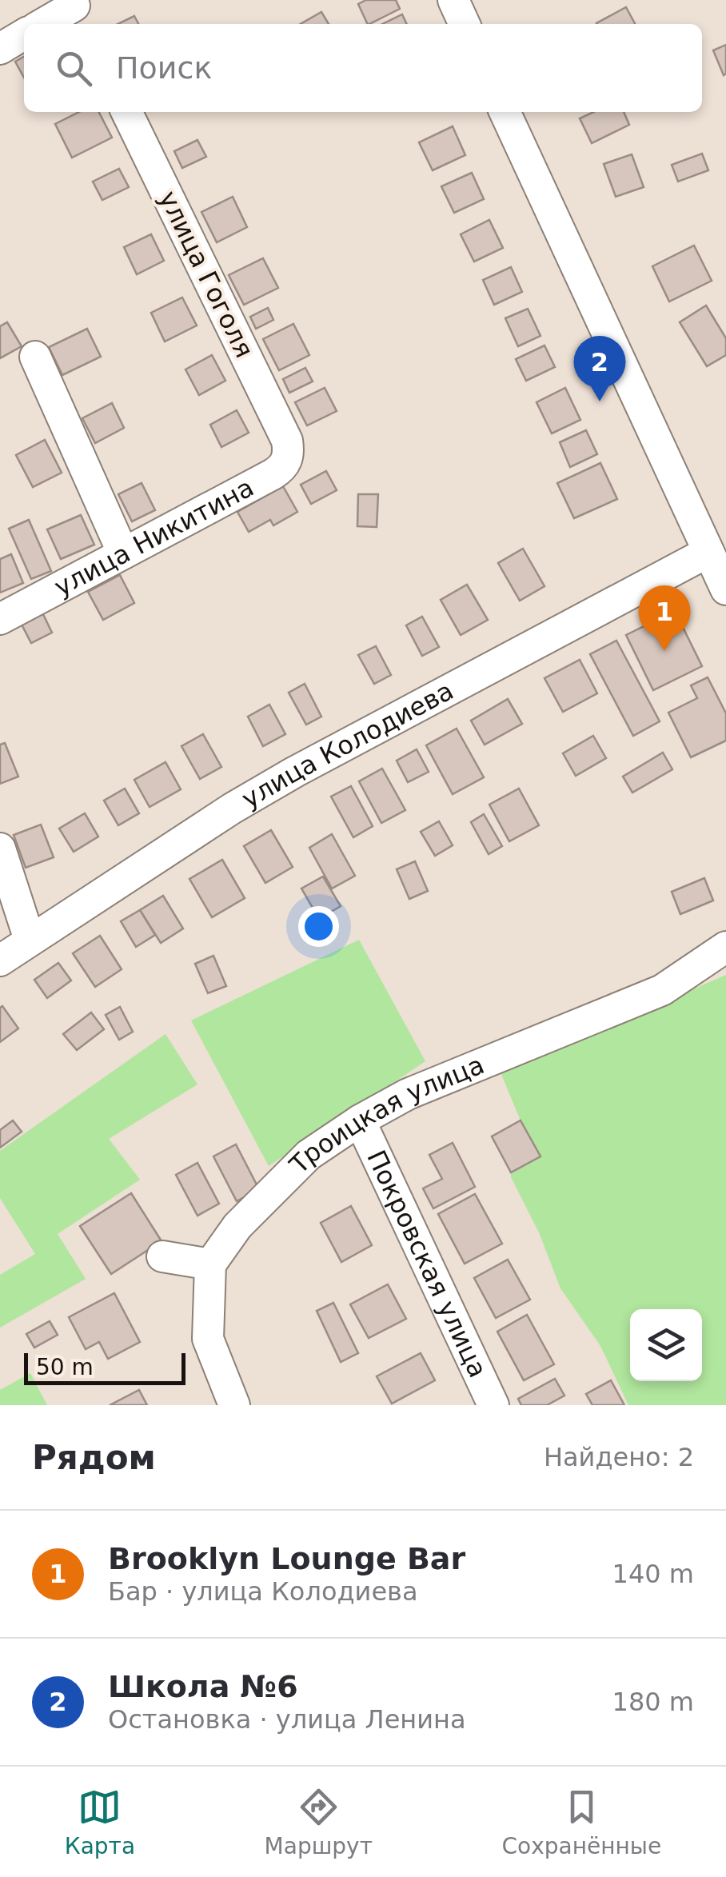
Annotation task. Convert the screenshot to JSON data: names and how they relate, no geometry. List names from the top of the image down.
{
  "streets": {
    "street": [
      "улица Гоголя",
      "улица Никитина",
      "улица Колодиева",
      "Троицкая улица",
      "Покровская улица"
    ]
  },
  "crossings": [
    ["улица Гоголя", "улица Никитина"],
    ["Троицкая улица", "Покровская улица"]
  ],
  "scale_bar": "50 m",
  "page": {
    "search": "Поиск",
    "pins": ["2", "1"],
    "scale": "50 m",
    "heading": ["Рядом", "Найдено: 2"],
    "list": [
      {
        "mark": "1",
        "name": "Brooklyn Lounge Bar",
        "note": "Бар · улица Колодиева",
        "value": "140 m"
      },
      {
        "mark": "2",
        "name": "Школа №6",
        "note": "Остановка · улица Ленина",
        "value": "180 m"
      }
    ],
    "nav": ["Карта", "Маршрут", "Сохранённые"]
  }
}
